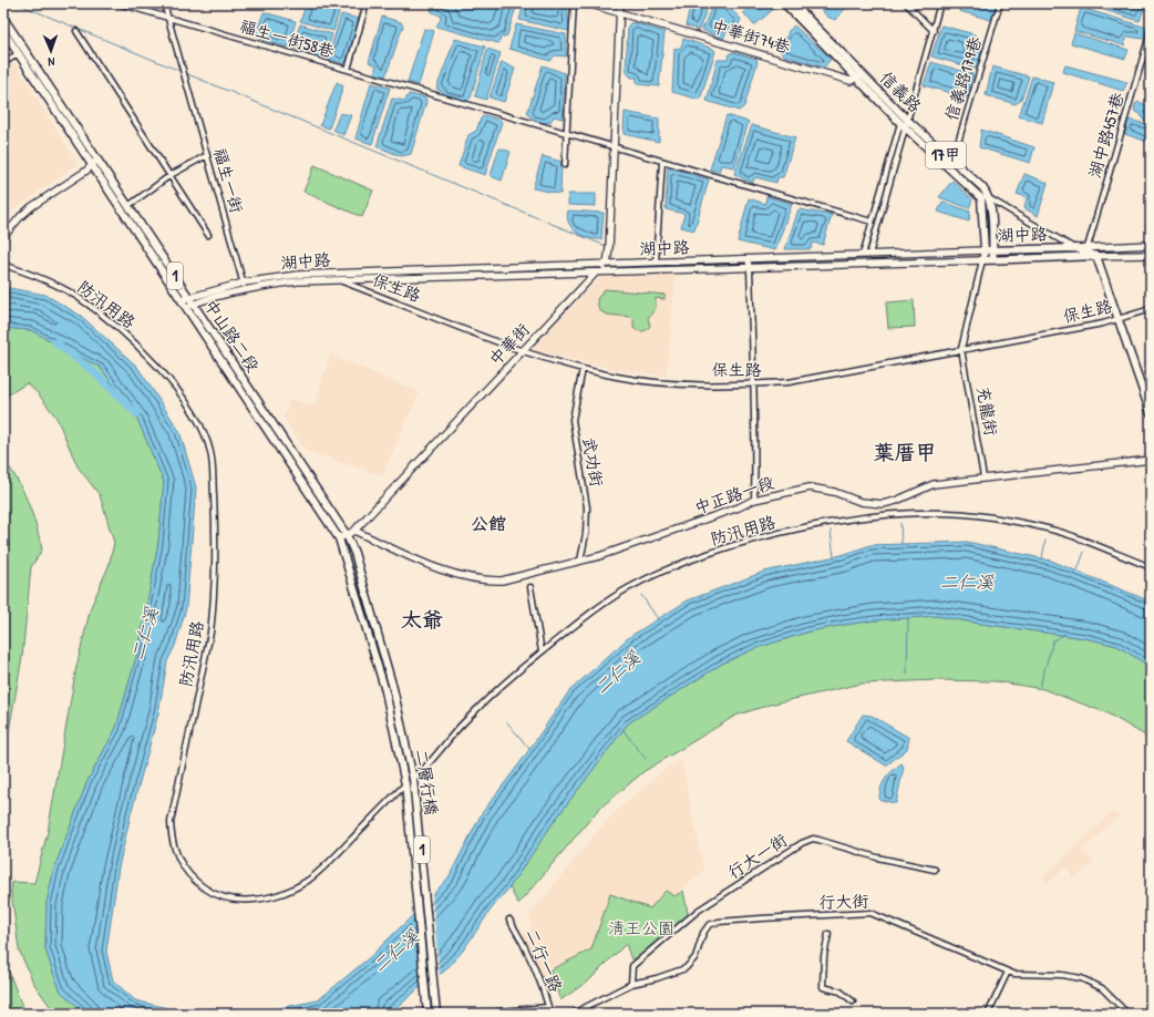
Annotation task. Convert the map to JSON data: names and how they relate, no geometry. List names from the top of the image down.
{
  "streets": {
    "main road": [
      "信義路",
      "17甲",
      "湖中路",
      "1",
      "中山路二段",
      "二層行橋"
    ],
    "street": [
      "中華街74巷",
      "福生一街58巷",
      "信義路179巷",
      "湖中路457巷",
      "福生一街",
      "保生路",
      "防汛用路",
      "中華街",
      "充龍街",
      "武功街",
      "中正路一段",
      "行大一街",
      "行大街",
      "二行一路"
    ]
  },
  "crossings": [
    ["中華街74巷", "信義路"],
    ["福生一街58巷", "福生一街"],
    ["信義路179巷", "信義路"],
    ["信義路", "17甲"],
    ["信義路", "湖中路"],
    ["湖中路457巷", "湖中路"],
    ["17甲", "湖中路"],
    ["福生一街", "湖中路"],
    ["湖中路", "保生路"],
    ["湖中路", "中山路二段"],
    ["湖中路", "中華街"],
    ["保生路", "中華街"],
    ["保生路", "充龍街"],
    ["保生路", "武功街"],
    ["防汛用路", "二層行橋"],
    ["中山路二段", "二層行橋"],
    ["中華街", "中正路一段"],
    ["充龍街", "中正路一段"],
    ["武功街", "中正路一段"],
    ["行大一街", "行大街"]
  ],
  "districts": ["葉厝甲", "公館", "太爺"],
  "water": ["二仁溪"],
  "parks": ["清王公園"],
  "north": "bottom"
}
